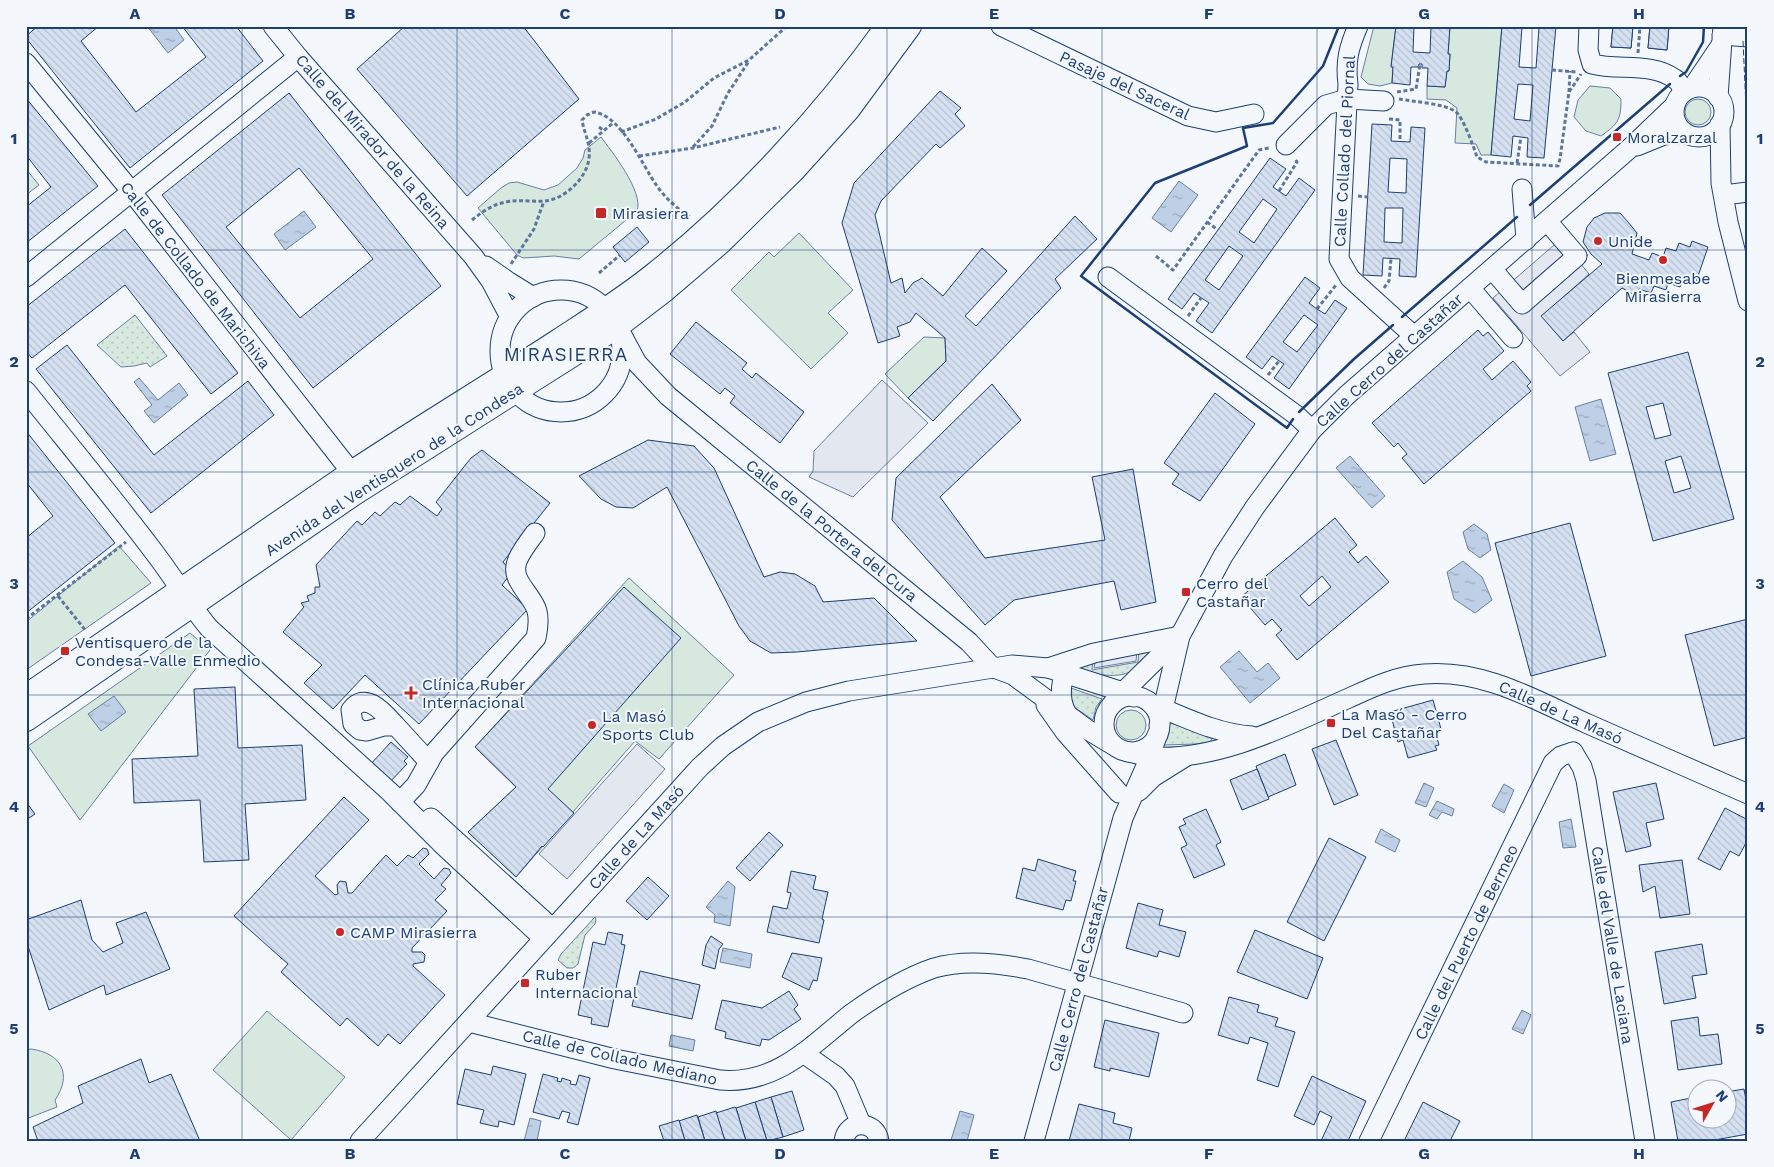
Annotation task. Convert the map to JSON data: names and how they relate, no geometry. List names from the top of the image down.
{
  "streets": {
    "main road": ["Avenida del Ventisquero de la Condesa"],
    "street": [
      "Pasaje del Saceral",
      "Calle del Mirador de la Reina",
      "Calle Collado del Piornal",
      "Calle de Collado de Marichiva",
      "Calle Cerro del Castañar",
      "Calle de la Portera del Cura",
      "Calle de La Masó",
      "Calle del Puerto de Bermeo",
      "Calle del Valle de Laciana",
      "Calle de Collado Mediano"
    ]
  },
  "crossings": [
    ["Calle Collado del Piornal", "Calle Cerro del Castañar"],
    ["Calle de Collado de Marichiva", "Avenida del Ventisquero de la Condesa"],
    ["Calle Cerro del Castañar", "Calle de La Masó"],
    ["Calle Cerro del Castañar", "Calle de Collado Mediano"],
    ["Avenida del Ventisquero de la Condesa", "Calle de la Portera del Cura"],
    ["Calle de la Portera del Cura", "Calle de La Masó"],
    ["Calle de La Masó", "Calle de Collado Mediano"],
    ["Calle del Puerto de Bermeo", "Calle del Valle de Laciana"]
  ],
  "districts": ["MIRASIERRA"],
  "places": {
    "transit": [
      "Moralzarzal",
      "Mirasierra",
      "Cerro del Castañar",
      "Ventisquero de la Condesa-Valle Enmedio",
      "La Masó - Cerro Del Castañar",
      "Ruber Internacional"
    ],
    "other": [
      "Unide",
      "Bienmesabe Mirasierra",
      "La Masó Sports Club",
      "CAMP Mirasierra"
    ],
    "health": ["Clínica Ruber Internacional"]
  },
  "north": "top right",
  "grid": {
    "columns": [
      "A",
      "B",
      "C",
      "D",
      "E",
      "F",
      "G",
      "H"
    ],
    "rows": [
      "1",
      "2",
      "3",
      "4",
      "5"
    ]
  }
}
